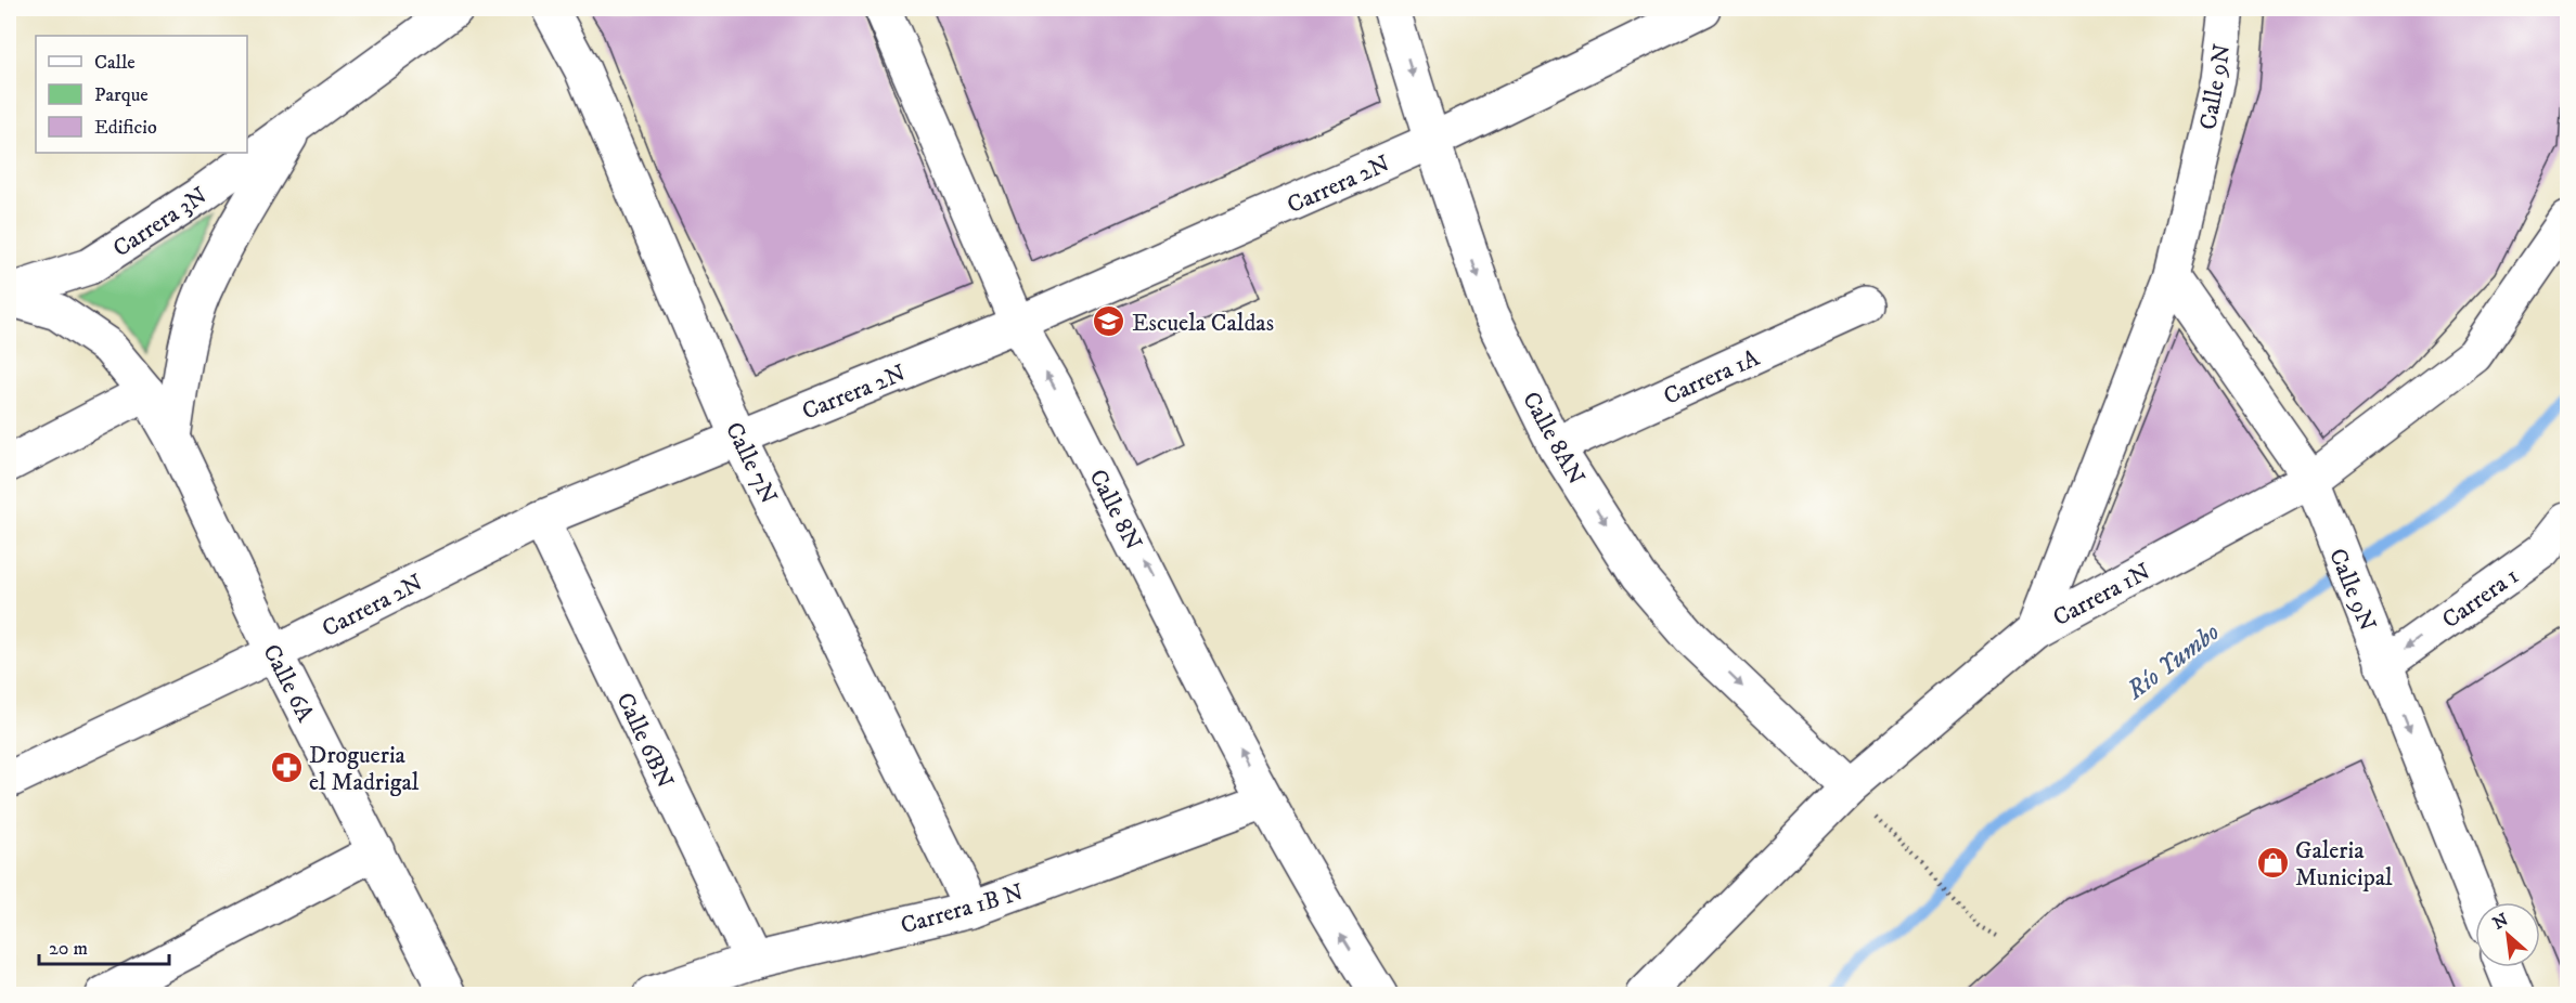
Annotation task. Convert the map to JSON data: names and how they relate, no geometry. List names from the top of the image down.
{
  "streets": {
    "street": [
      "Calle 9N",
      "Carrera 2N",
      "Carrera 3N",
      "Carrera 1A",
      "Calle 8AN",
      "Calle 7N",
      "Calle 8N",
      "Carrera 1N",
      "Carrera 1",
      "Calle 6A",
      "Calle 6BN",
      "Carrera 1B N"
    ]
  },
  "crossings": [
    ["Calle 9N", "Carrera 1N"],
    ["Calle 9N", "Carrera 1"],
    ["Carrera 2N", "Calle 8AN"],
    ["Carrera 2N", "Calle 7N"],
    ["Carrera 2N", "Calle 8N"],
    ["Carrera 2N", "Calle 6A"],
    ["Carrera 2N", "Calle 6BN"],
    ["Carrera 3N", "Calle 6A"],
    ["Carrera 1A", "Calle 8AN"],
    ["Calle 8AN", "Carrera 1N"],
    ["Calle 7N", "Carrera 1B N"],
    ["Calle 8N", "Carrera 1B N"],
    ["Calle 6BN", "Carrera 1B N"]
  ],
  "one_way": ["Calle 8AN", "Calle 8N", "Carrera 1"],
  "water": ["Río Yumbo"],
  "places": {
    "school or university": ["Escuela Caldas"],
    "pharmacy": ["Drogueria el Madrigal"],
    "shop": ["Galeria Municipal"]
  },
  "legend": ["Calle", "Parque", "Edificio"],
  "scale_bar": "20 m",
  "north": "top left"
}
